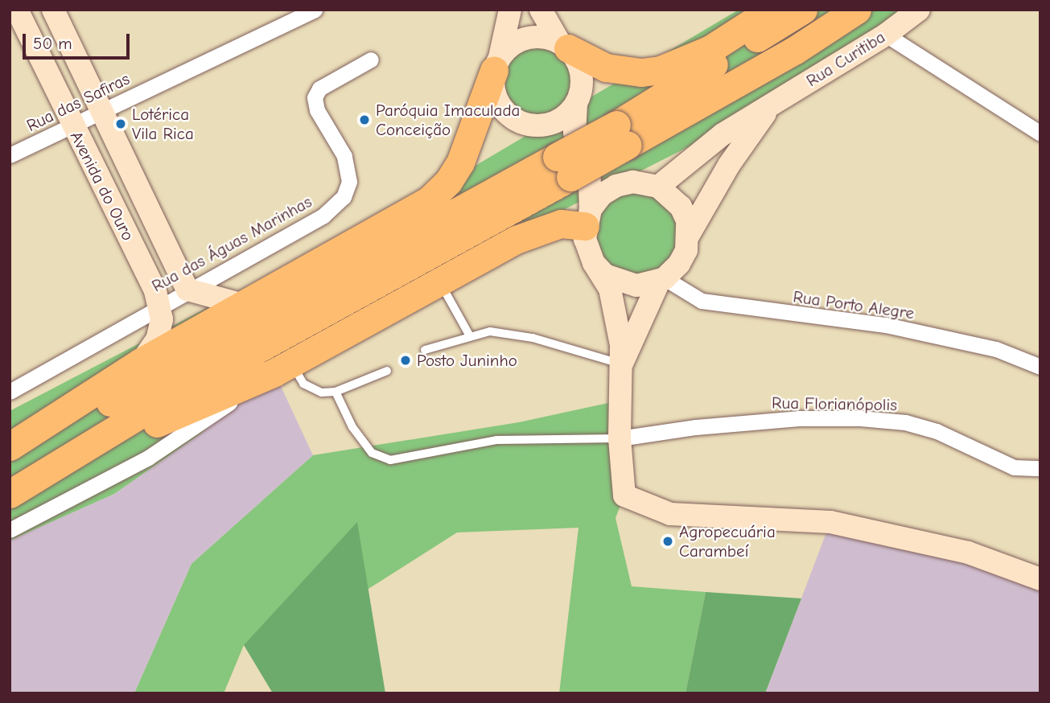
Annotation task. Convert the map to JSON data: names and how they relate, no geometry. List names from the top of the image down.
{
  "streets": {
    "street": [
      "Rua Curitiba",
      "Rua das Safiras",
      "Avenida do Ouro",
      "Rua das Águas Marinhas",
      "Rua Porto Alegre",
      "Rua Florianópolis"
    ]
  },
  "crossings": [
    ["Rua Curitiba", "Rua Porto Alegre"],
    ["Rua das Safiras", "Avenida do Ouro"],
    ["Avenida do Ouro", "Rua das Águas Marinhas"]
  ],
  "places": [
    "Paróquia Imaculada Conceição",
    "Lotérica Vila Rica",
    "Posto Juninho",
    "Agropecuária Carambeí"
  ],
  "scale_bar": "50 m"
}
